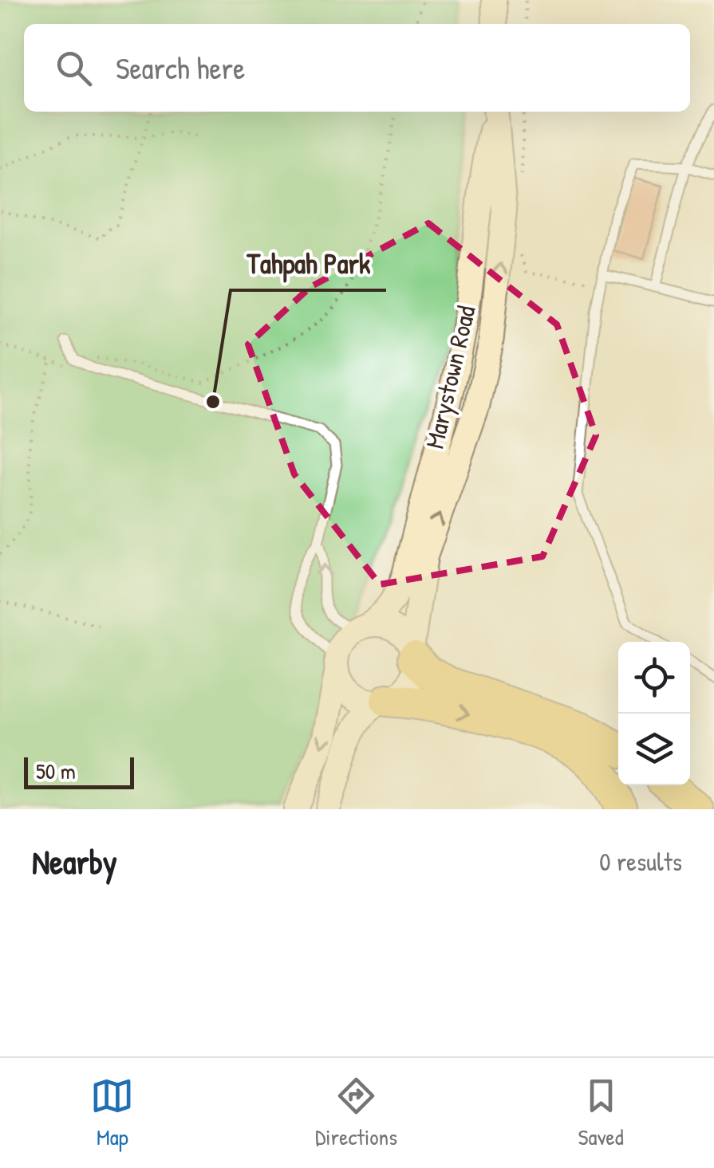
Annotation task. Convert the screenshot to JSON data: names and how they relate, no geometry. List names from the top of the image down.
{
  "streets": {
    "main road": ["Marystown Road"]
  },
  "places": ["Tahpah Park"],
  "scale_bar": "50 m",
  "page": {
    "search": "Search here",
    "scale": "50 m",
    "heading": ["Nearby", "0 results"],
    "nav": ["Map", "Directions", "Saved"]
  }
}
